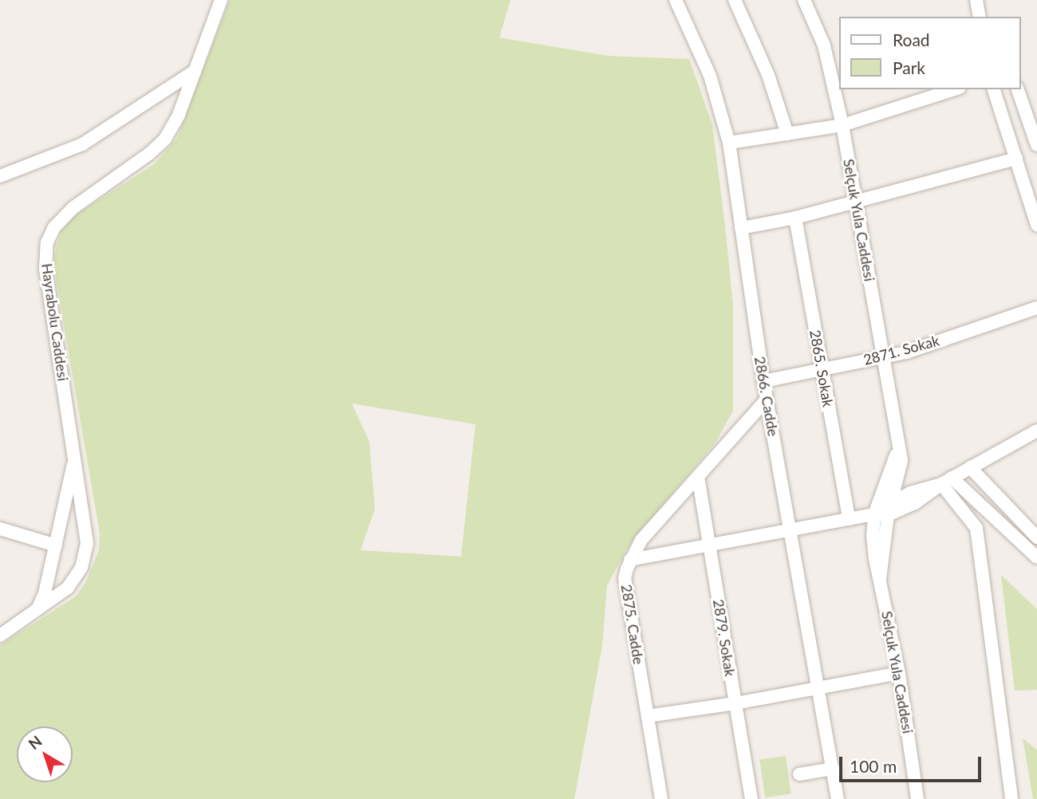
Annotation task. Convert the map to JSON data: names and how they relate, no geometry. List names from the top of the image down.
{
  "streets": {
    "street": [
      "Selçuk Yula Caddesi",
      "Hayrabolu Caddesi",
      "2871. Sokak",
      "2865. Sokak",
      "2866. Cadde",
      "2875. Cadde",
      "2879. Sokak"
    ]
  },
  "crossings": [
    ["Selçuk Yula Caddesi", "2871. Sokak"],
    ["2871. Sokak", "2865. Sokak"],
    ["2871. Sokak", "2866. Cadde"],
    ["2866. Cadde", "2875. Cadde"],
    ["2875. Cadde", "2879. Sokak"]
  ],
  "legend": ["Road", "Park"],
  "scale_bar": "100 m",
  "north": "top left"
}
